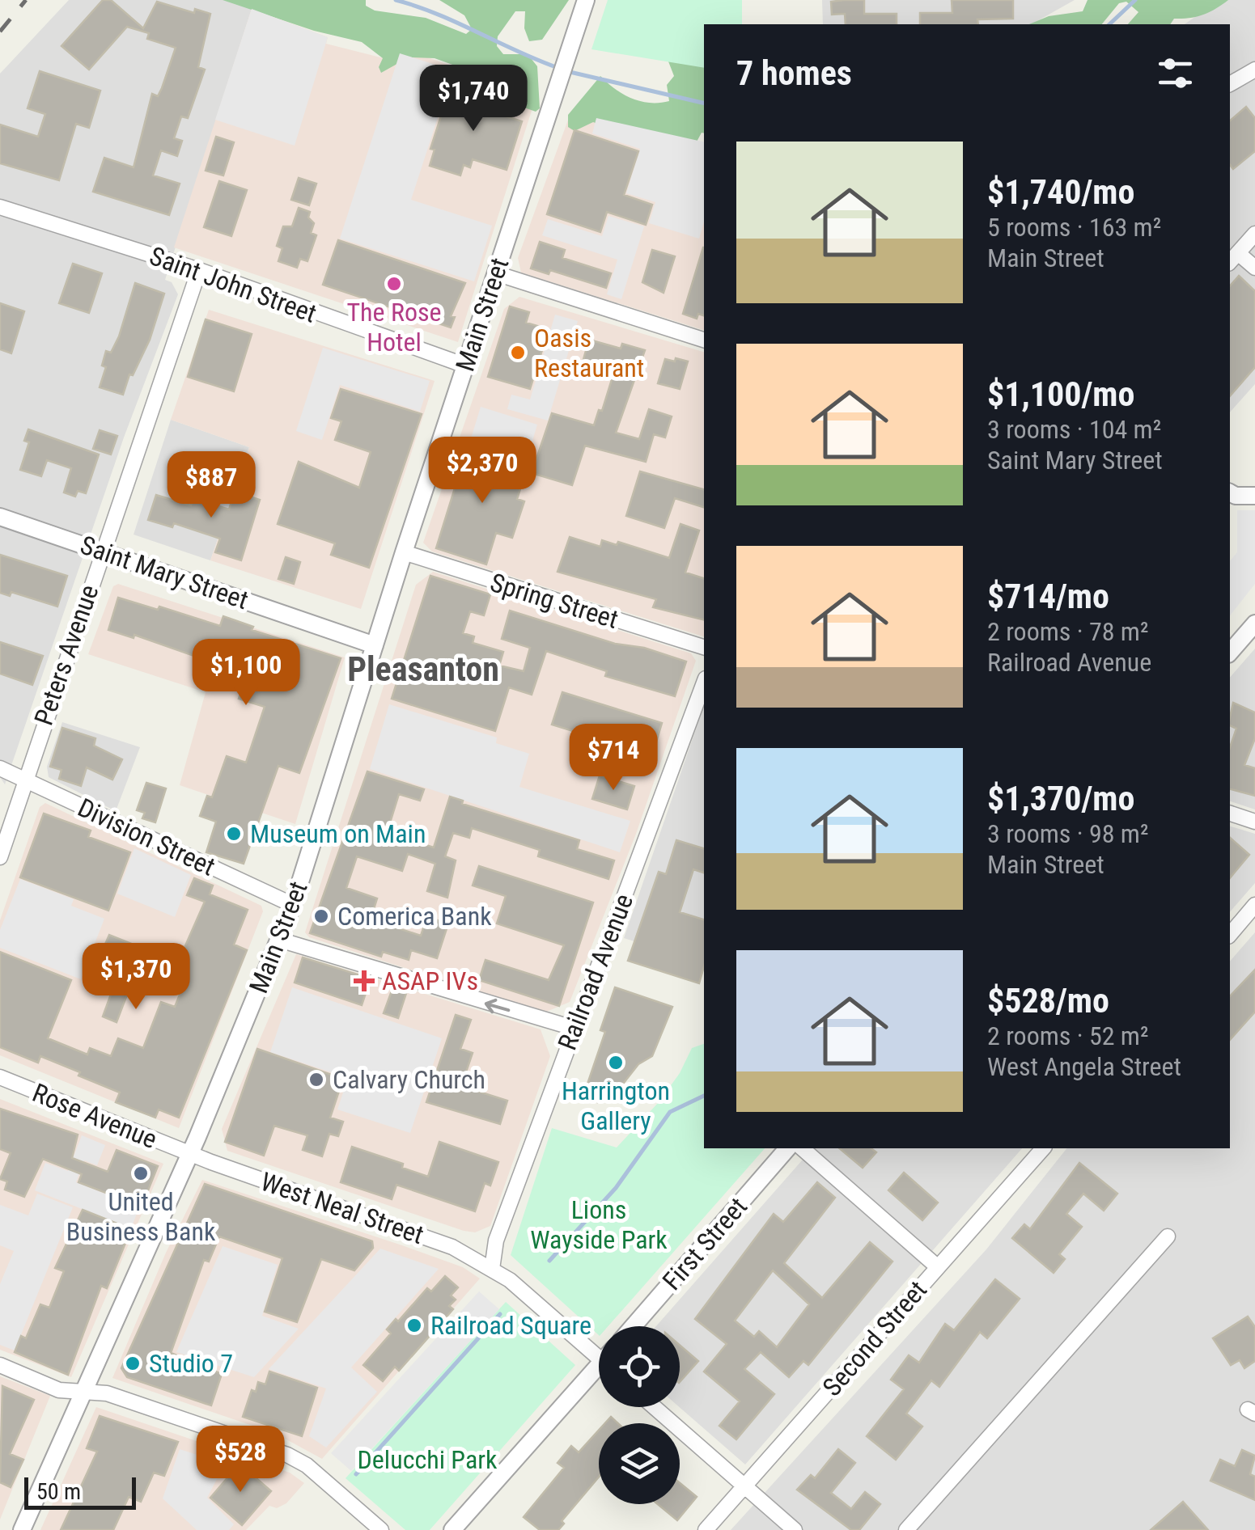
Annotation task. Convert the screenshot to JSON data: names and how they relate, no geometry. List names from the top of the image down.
{
  "streets": {
    "street": [
      "Saint John Street",
      "Main Street",
      "Saint Mary Street",
      "Spring Street",
      "Peters Avenue",
      "Division Street",
      "Railroad Avenue",
      "Rose Avenue",
      "West Neal Street",
      "First Street",
      "Second Street"
    ]
  },
  "crossings": [
    ["Saint John Street", "Main Street"],
    ["Saint John Street", "Peters Avenue"],
    ["Main Street", "Saint Mary Street"],
    ["Main Street", "Spring Street"],
    ["Main Street", "Division Street"],
    ["Main Street", "Rose Avenue"],
    ["Main Street", "West Neal Street"],
    ["Saint Mary Street", "Peters Avenue"],
    ["Peters Avenue", "Division Street"],
    ["Railroad Avenue", "West Neal Street"],
    ["Rose Avenue", "West Neal Street"]
  ],
  "districts": ["Pleasanton"],
  "parks": ["Lions Wayside Park", "Delucchi Park"],
  "places": {
    "other": [
      "The Rose Hotel",
      "Oasis Restaurant",
      "Museum on Main",
      "Comerica Bank",
      "Harrington Gallery",
      "Calvary Church",
      "United Business Bank",
      "Railroad Square",
      "Studio 7"
    ],
    "health": ["ASAP IVs"]
  },
  "scale_bar": "50 m",
  "page": {
    "heading": "7 homes",
    "price": [
      "$1,740",
      "$2,370",
      "$887",
      "$1,100",
      "$714",
      "$1,370",
      "$528"
    ],
    "list": [
      {
        "name": "$1,740/mo",
        "note": "5 rooms · 163 m² · Main Street"
      },
      {
        "name": "$1,100/mo",
        "note": "3 rooms · 104 m² · Saint Mary Street"
      },
      {
        "name": "$714/mo",
        "note": "2 rooms · 78 m² · Railroad Avenue"
      },
      {
        "name": "$1,370/mo",
        "note": "3 rooms · 98 m² · Main Street"
      },
      {
        "name": "$528/mo",
        "note": "2 rooms · 52 m² · West Angela Street"
      }
    ],
    "scale": "50 m"
  }
}
